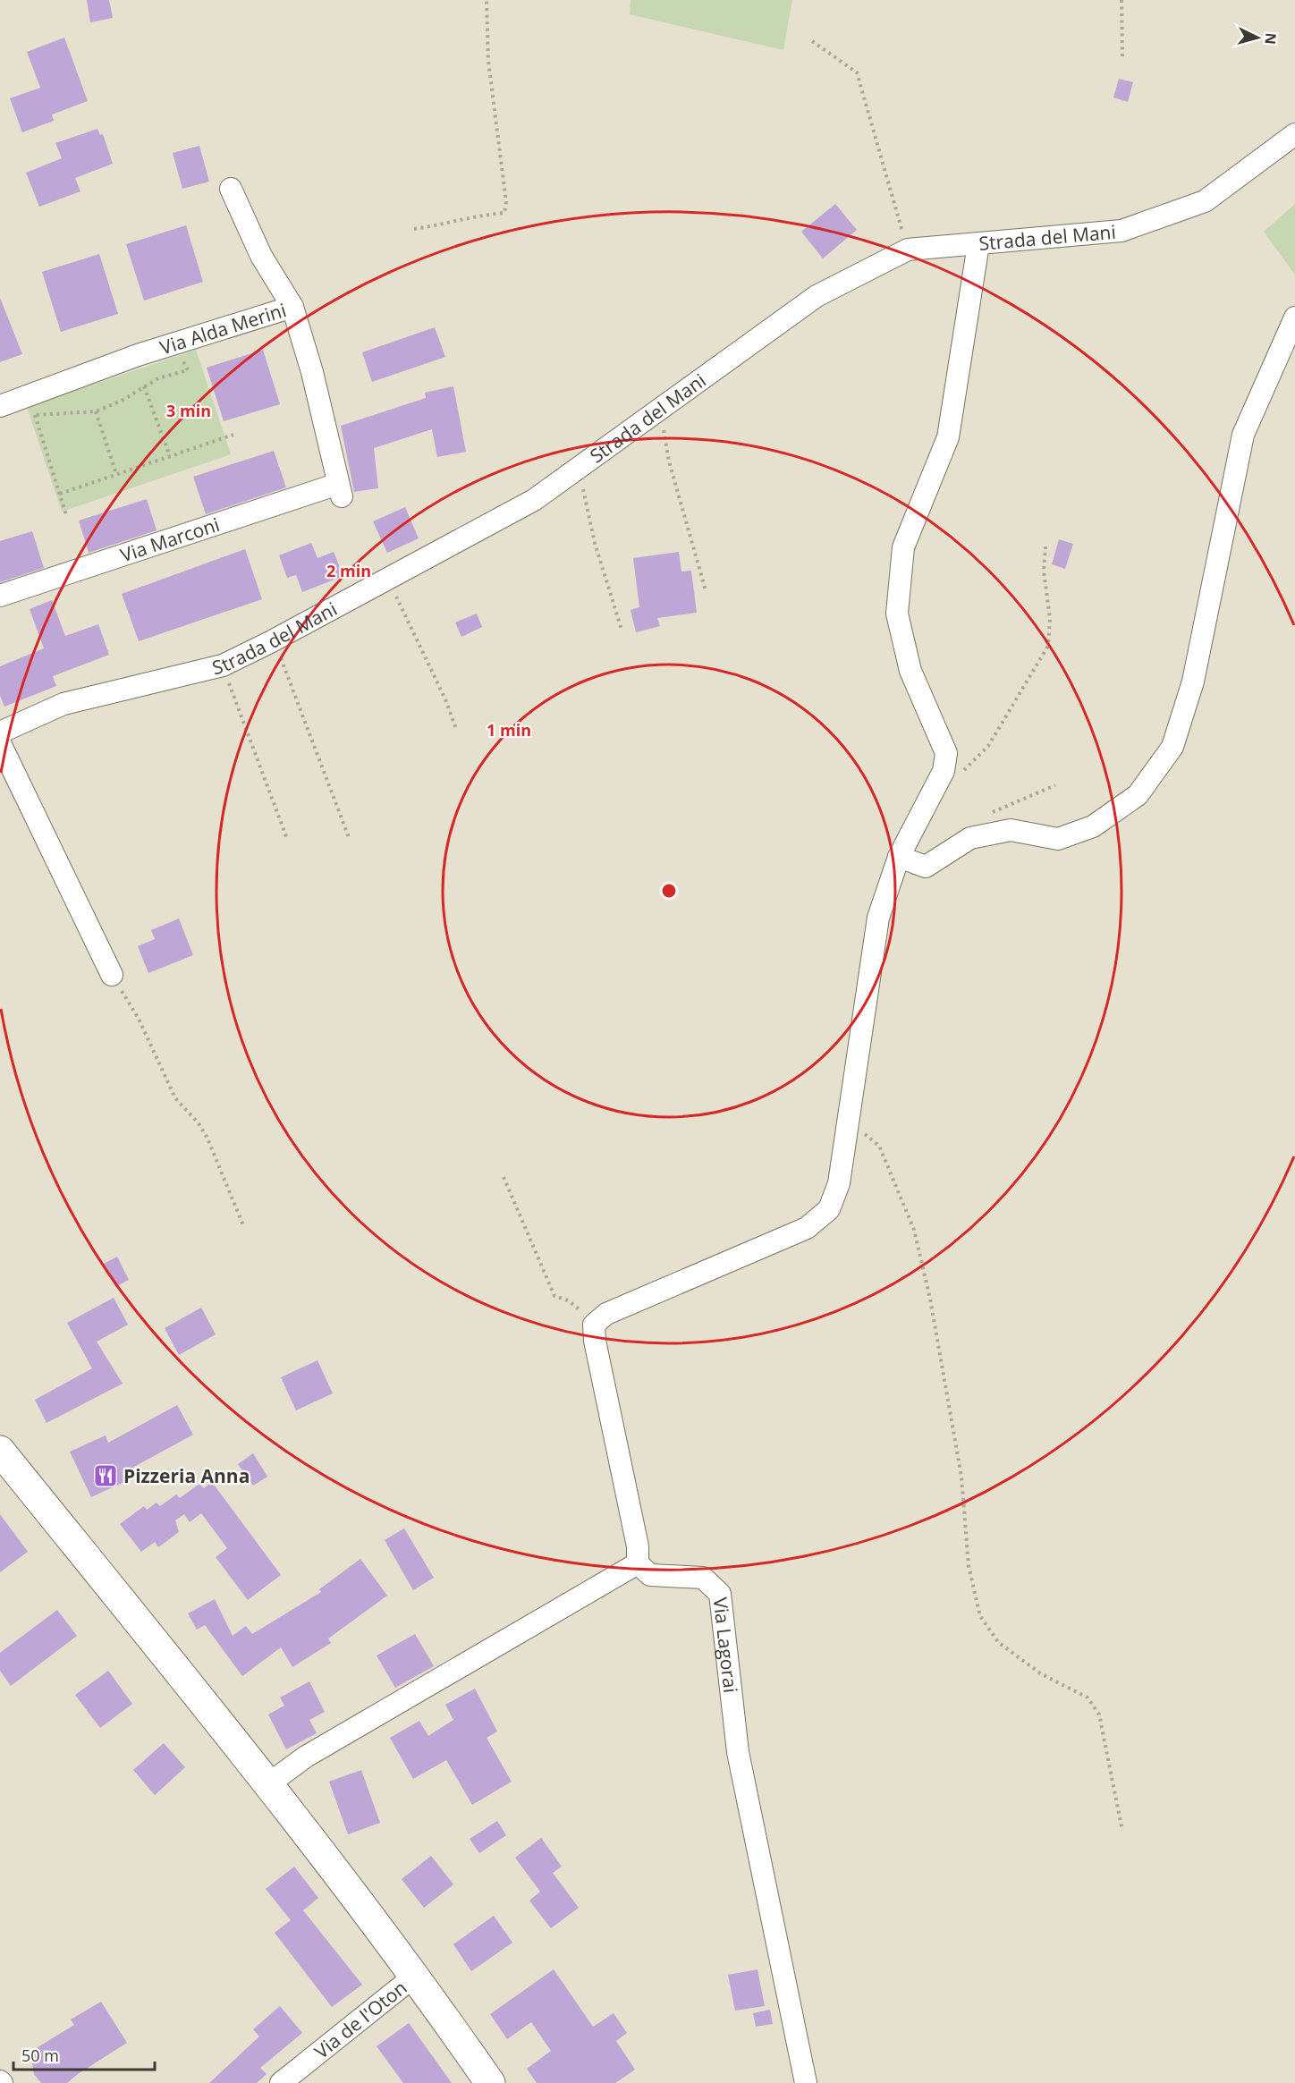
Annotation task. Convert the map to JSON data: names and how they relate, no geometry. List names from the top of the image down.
{
  "streets": {
    "street": [
      "Strada del Mani",
      "Via Alda Merini",
      "Via Marconi",
      "Via Lagorai",
      "Via de l'Oton"
    ]
  },
  "crossings": [
    ["Via Alda Merini", "Via Marconi"]
  ],
  "places": {
    "restaurant": ["Pizzeria Anna"]
  },
  "scale_bar": "50 m",
  "north": "right",
  "rings": ["3 min", "2 min", "1 min"]
}
